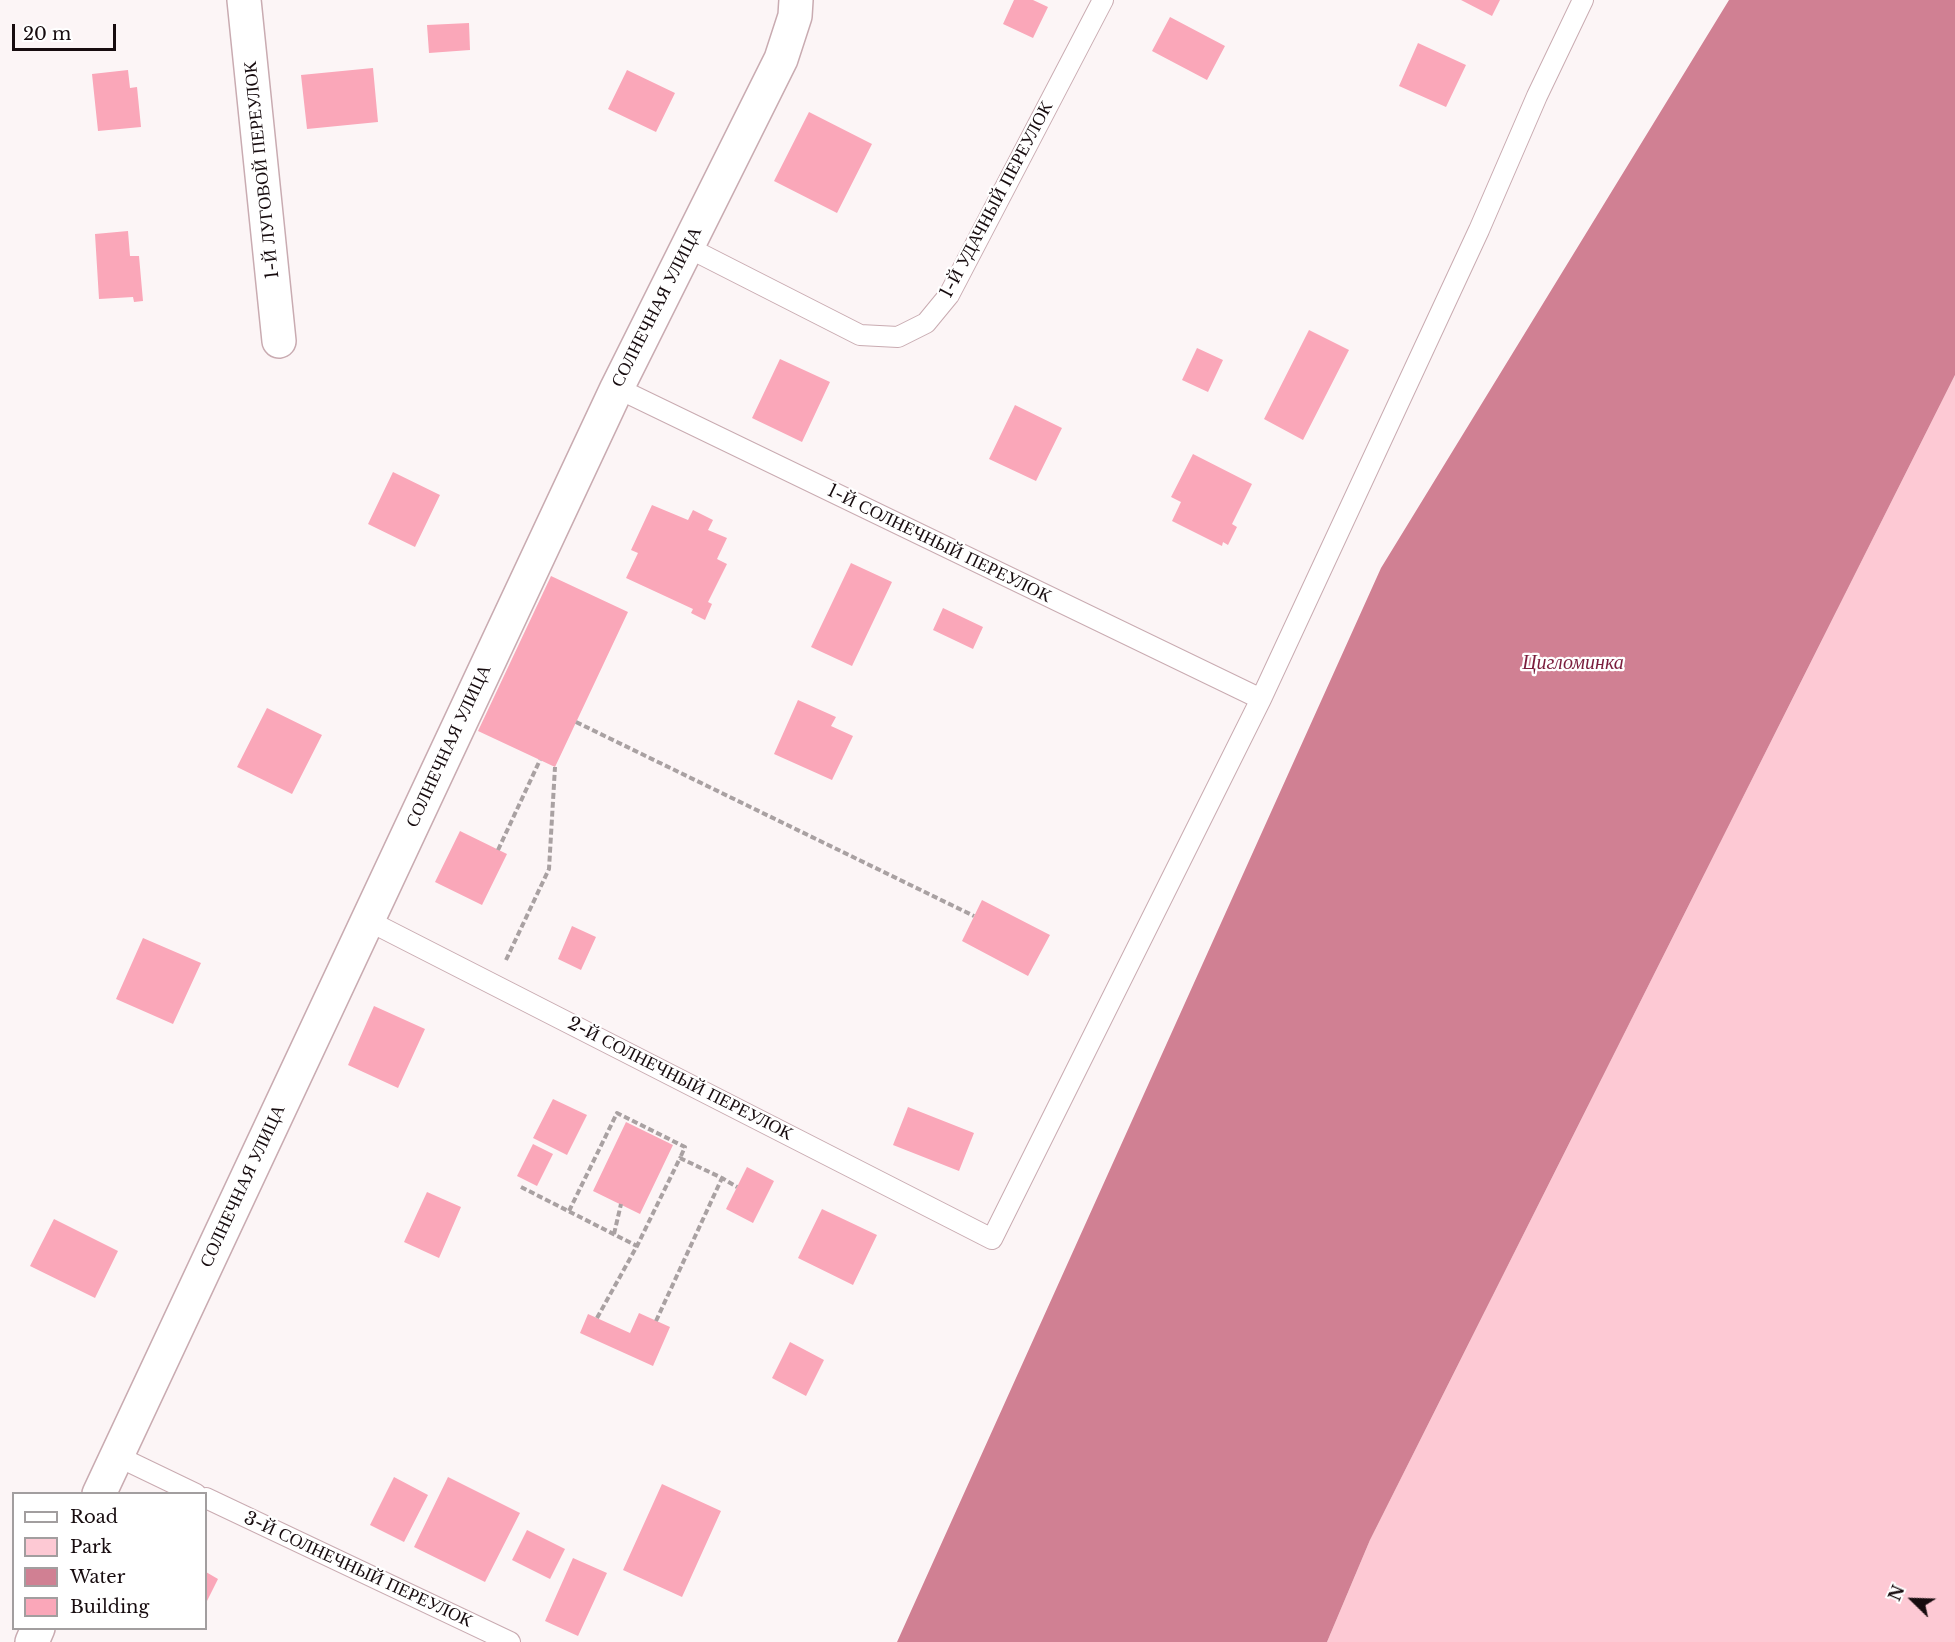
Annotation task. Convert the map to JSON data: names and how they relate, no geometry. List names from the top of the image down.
{
  "streets": {
    "street": ["1-Й ЛУГОВОЙ ПЕРЕУЛОК", "СОЛНЕЧНАЯ УЛИЦА"],
    "lane": [
      "1-Й УДАЧНЫЙ ПЕРЕУЛОК",
      "1-Й СОЛНЕЧНЫЙ ПЕРЕУЛОК",
      "2-Й СОЛНЕЧНЫЙ ПЕРЕУЛОК",
      "3-Й СОЛНЕЧНЫЙ ПЕРЕУЛОК"
    ]
  },
  "crossings": [
    ["1-Й УДАЧНЫЙ ПЕРЕУЛОК", "СОЛНЕЧНАЯ УЛИЦА"],
    ["СОЛНЕЧНАЯ УЛИЦА", "1-Й СОЛНЕЧНЫЙ ПЕРЕУЛОК"],
    ["СОЛНЕЧНАЯ УЛИЦА", "2-Й СОЛНЕЧНЫЙ ПЕРЕУЛОК"],
    ["1-Й СОЛНЕЧНЫЙ ПЕРЕУЛОК", "2-Й СОЛНЕЧНЫЙ ПЕРЕУЛОК"]
  ],
  "water": ["Цигломинка"],
  "legend": [
    "Road",
    "Park",
    "Water",
    "Building"
  ],
  "scale_bar": "20 m",
  "north": "top left"
}
